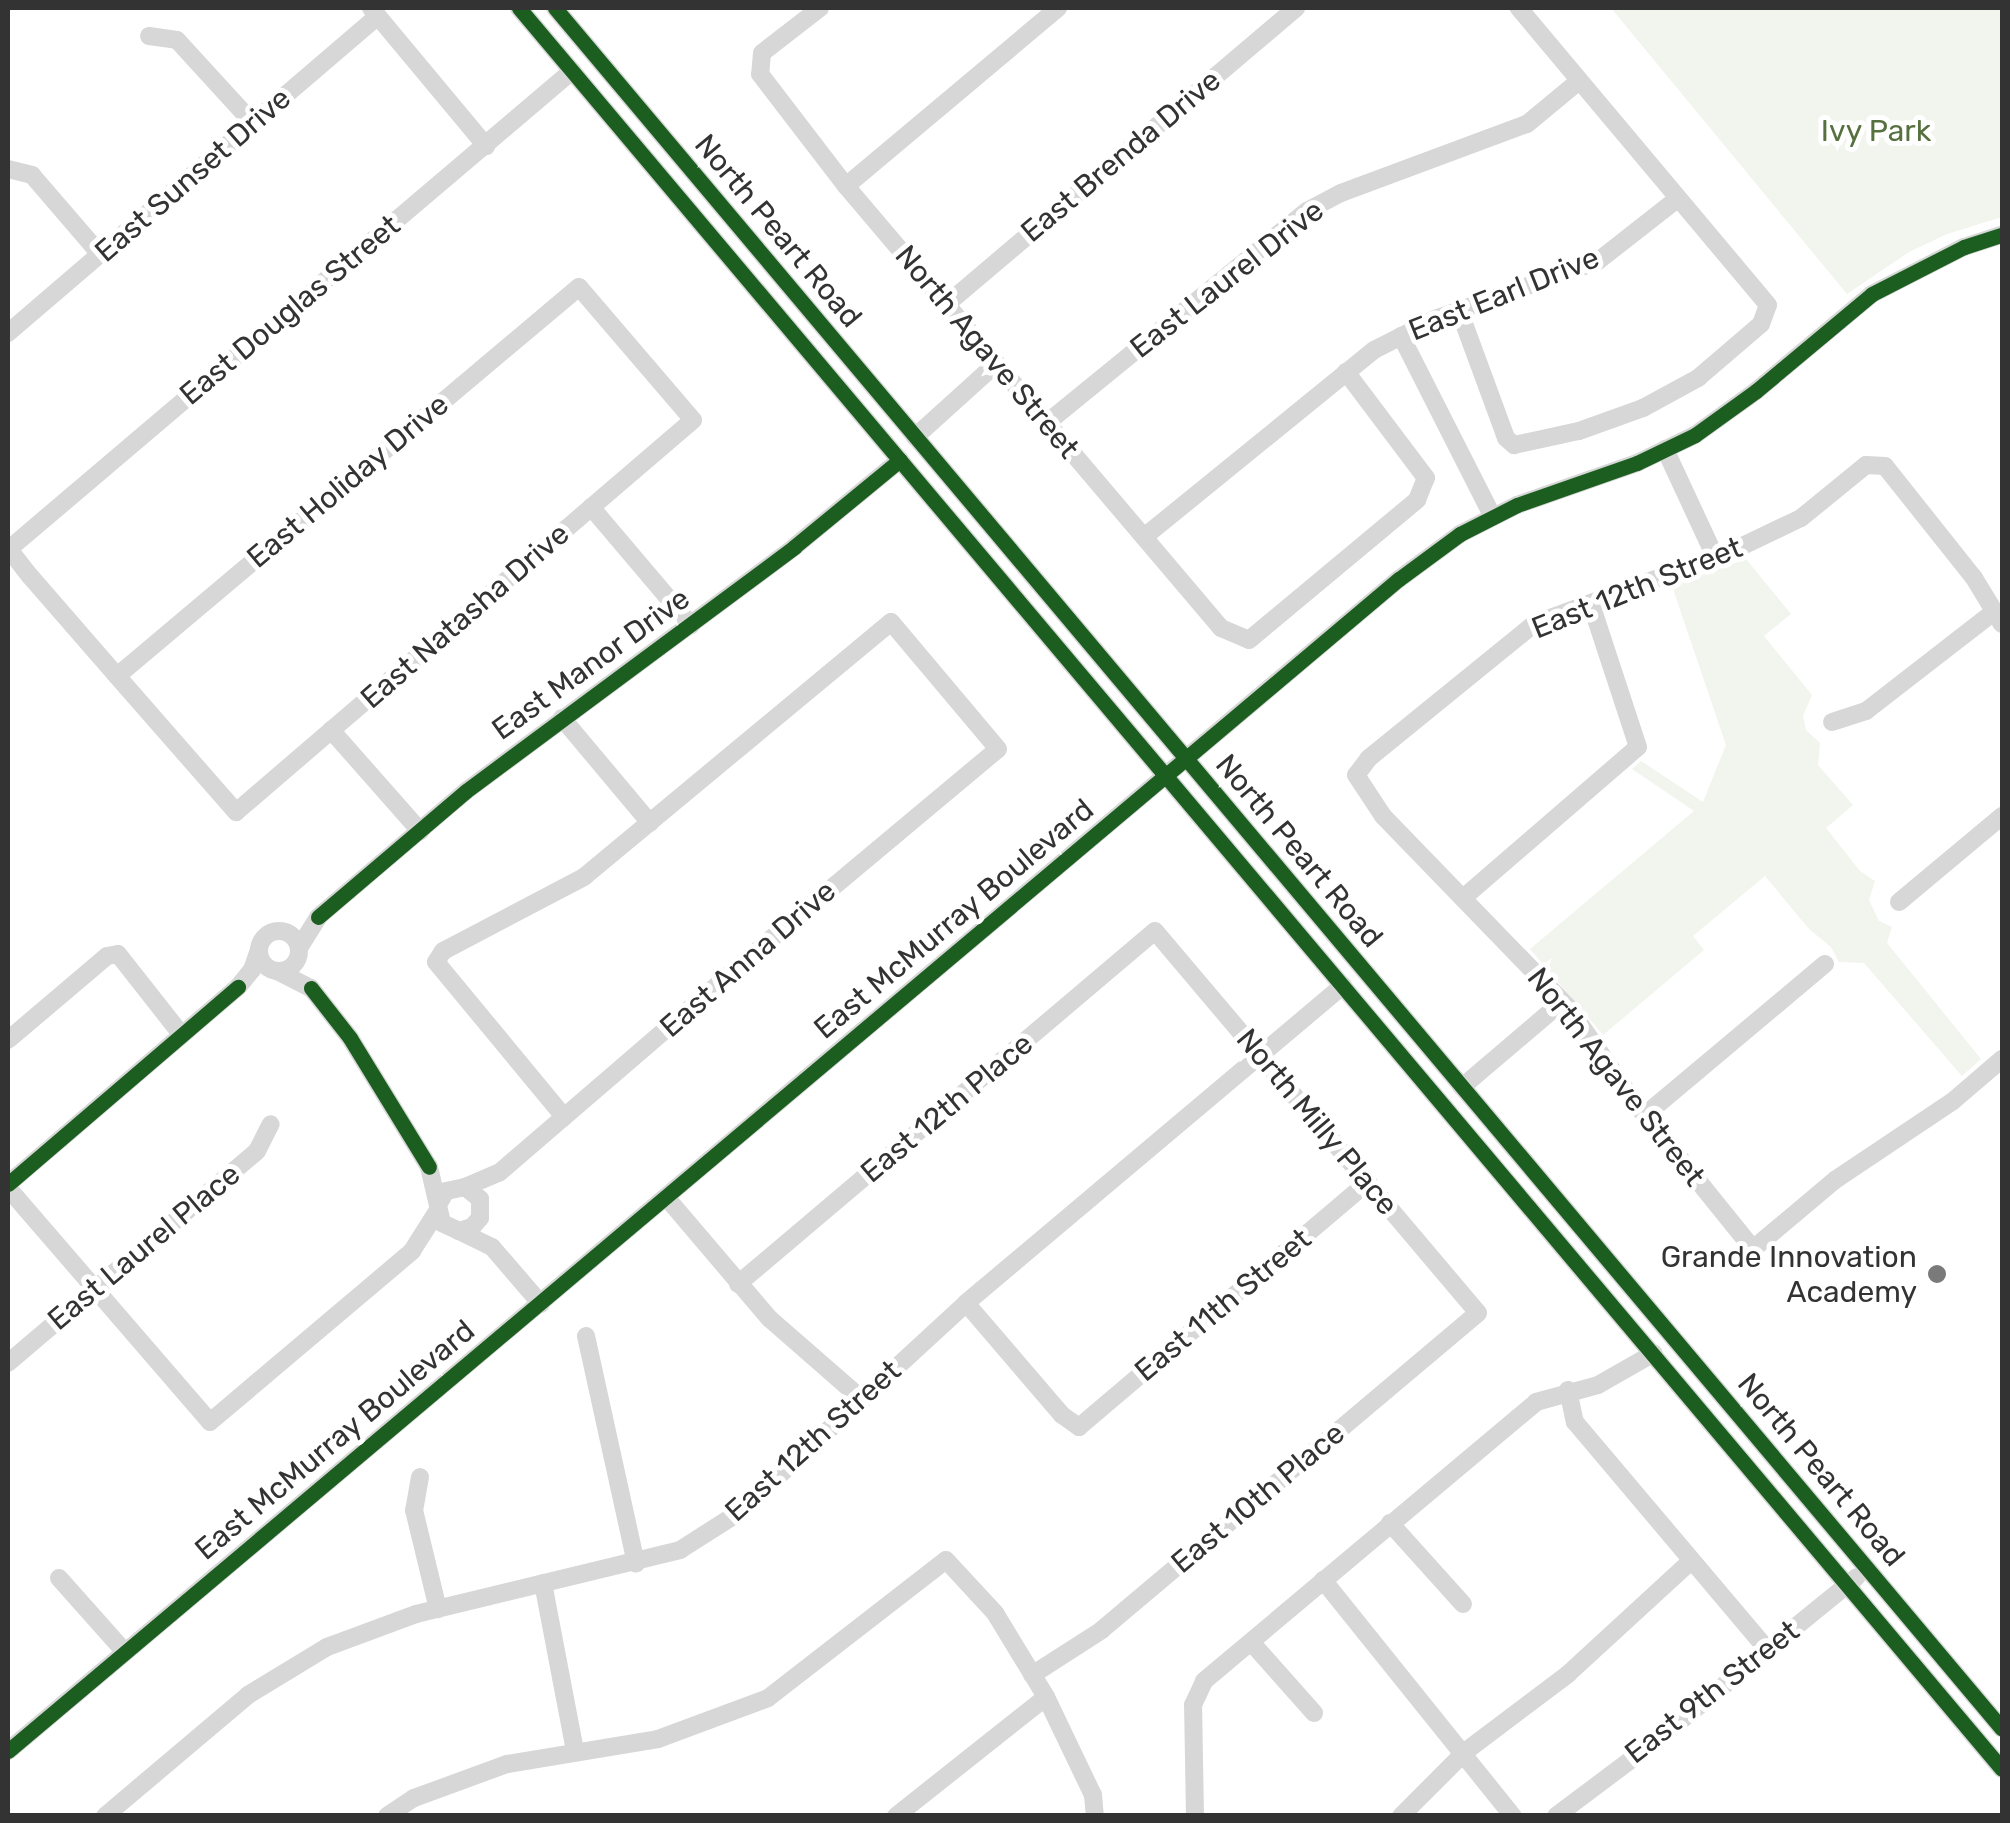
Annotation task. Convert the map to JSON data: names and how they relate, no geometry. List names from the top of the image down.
{
  "streets": {
    "street": [
      "East Brenda Drive",
      "East Sunset Drive",
      "North Peart Road",
      "East Laurel Drive",
      "East Earl Drive",
      "East Douglas Street",
      "North Agave Street",
      "East Holiday Drive",
      "East 12th Street",
      "East Natasha Drive",
      "East Manor Drive",
      "East McMurray Boulevard",
      "East Anna Drive",
      "East 12th Place",
      "North Milly Place",
      "East Laurel Place",
      "East 11th Street",
      "East 10th Place",
      "East 9th Street"
    ]
  },
  "crossings": [
    ["East Brenda Drive", "North Agave Street"],
    ["North Peart Road", "East Douglas Street"],
    ["North Peart Road", "East 12th Street"],
    ["North Peart Road", "East Manor Drive"],
    ["North Peart Road", "East McMurray Boulevard"],
    ["North Peart Road", "East 9th Street"],
    ["East Laurel Drive", "North Agave Street"],
    ["East Earl Drive", "North Agave Street"],
    ["North Agave Street", "East 12th Street"],
    ["East Holiday Drive", "East Natasha Drive"],
    ["East 12th Street", "North Milly Place"],
    ["East 12th Street", "East 11th Street"],
    ["East 12th Place", "North Milly Place"],
    ["North Milly Place", "East 11th Street"],
    ["North Milly Place", "East 10th Place"]
  ],
  "parks": ["Ivy Park"],
  "places": ["Grande Innovation Academy"]
}
